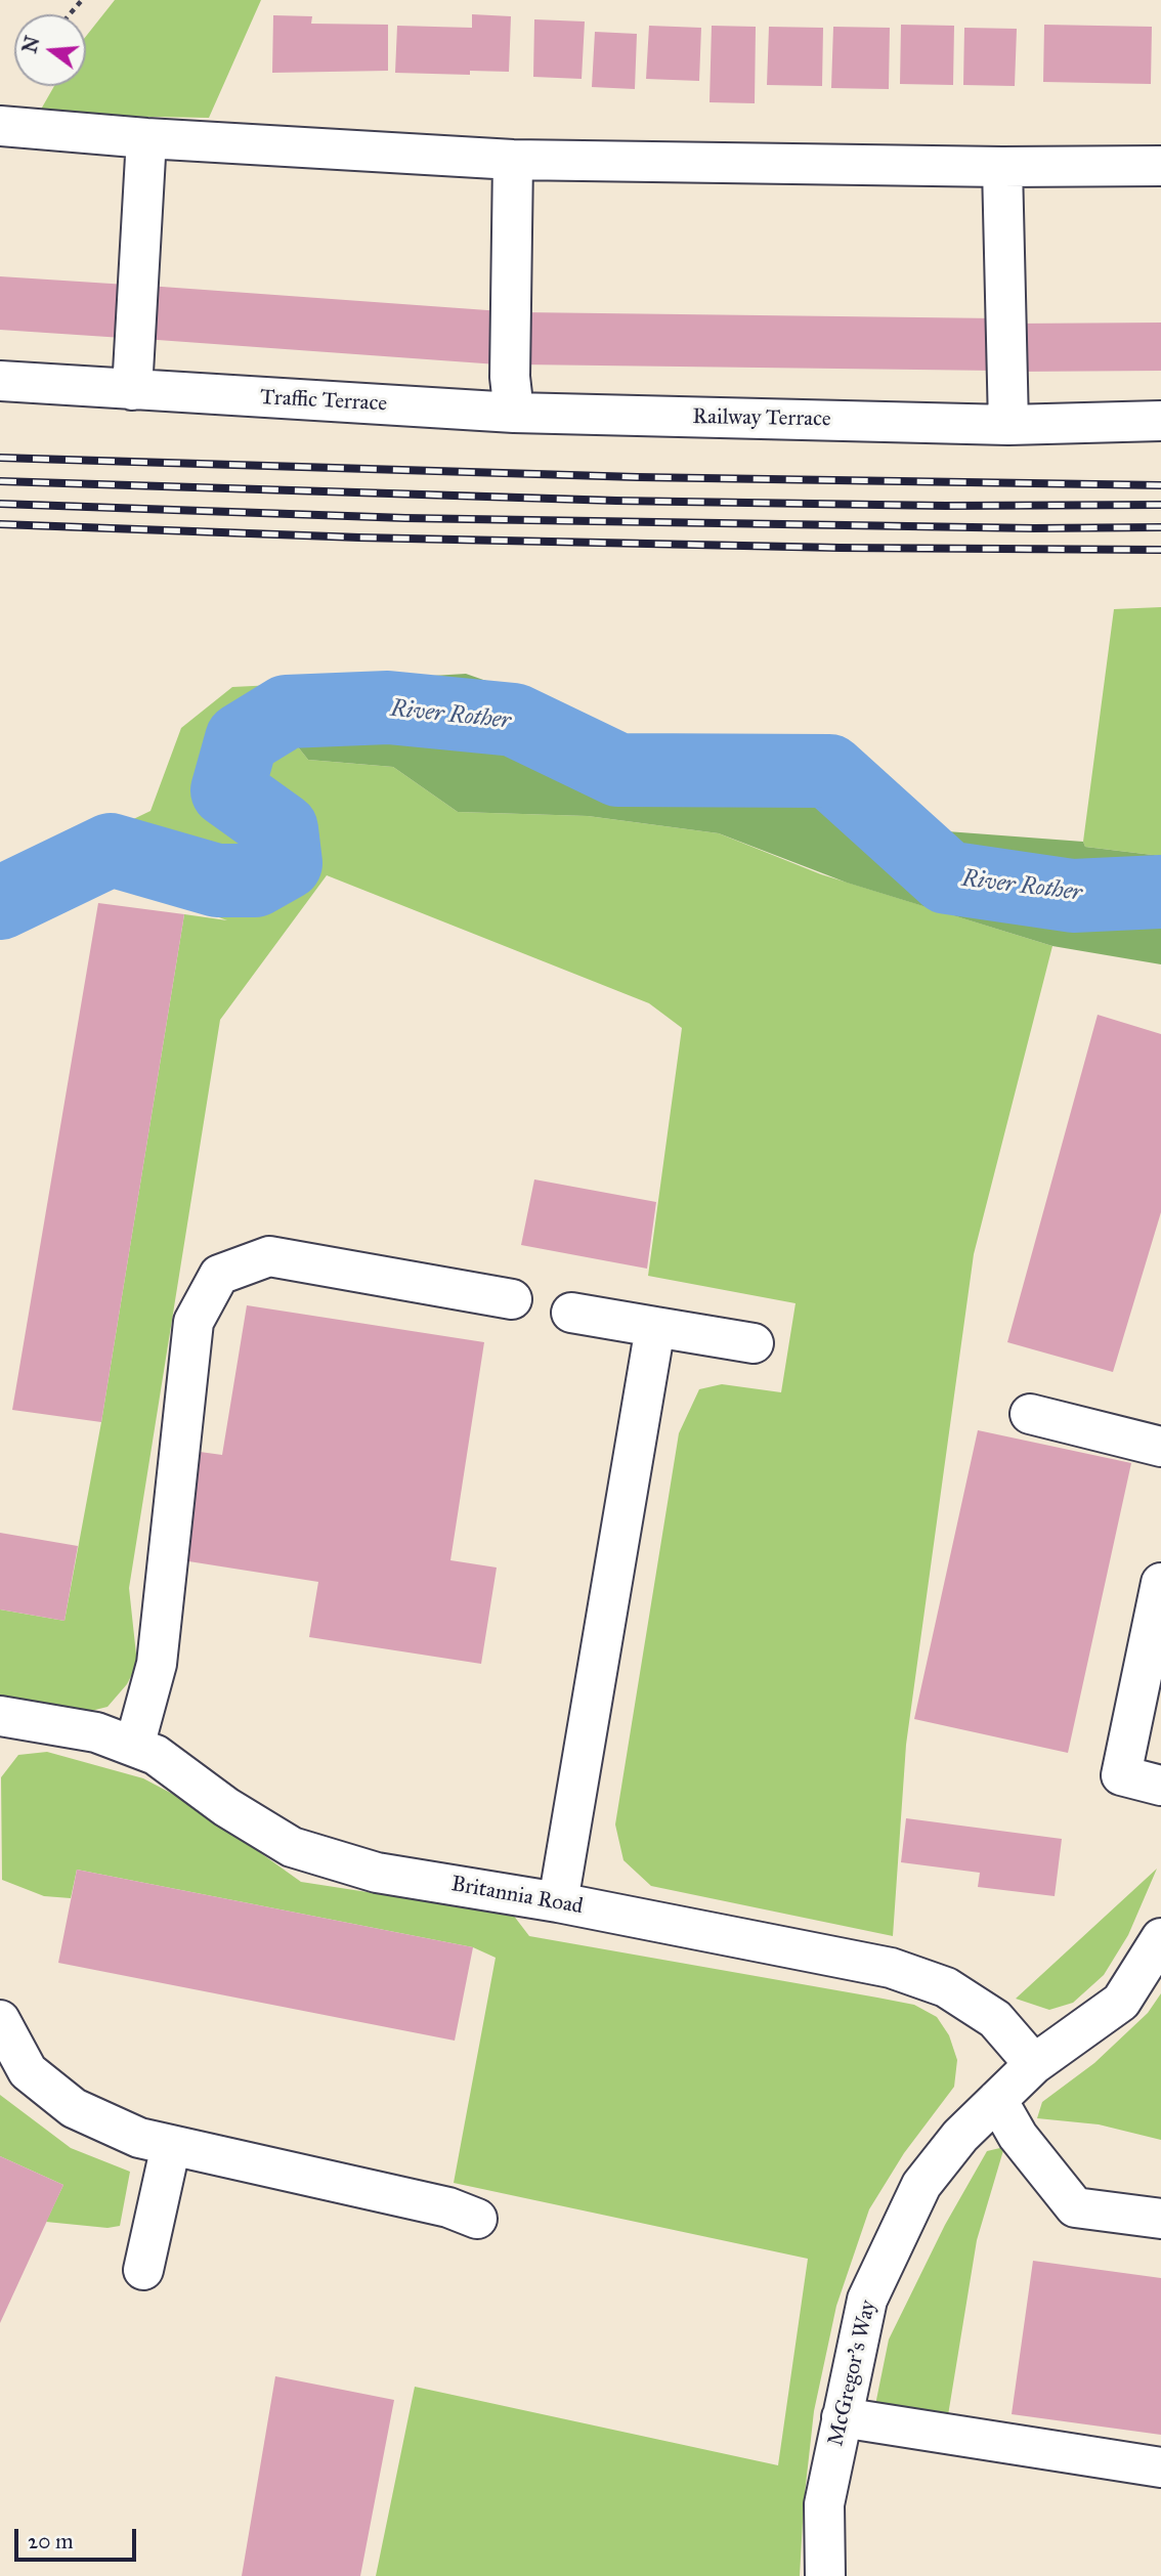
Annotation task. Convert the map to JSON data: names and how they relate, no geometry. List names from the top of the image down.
{
  "streets": {
    "street": [
      "Traffic Terrace",
      "Railway Terrace",
      "Britannia Road",
      "McGregor's Way"
    ]
  },
  "crossings": [
    ["Traffic Terrace", "Railway Terrace"],
    ["Britannia Road", "McGregor's Way"]
  ],
  "water": ["River Rother"],
  "scale_bar": "20 m",
  "north": "left"
}
